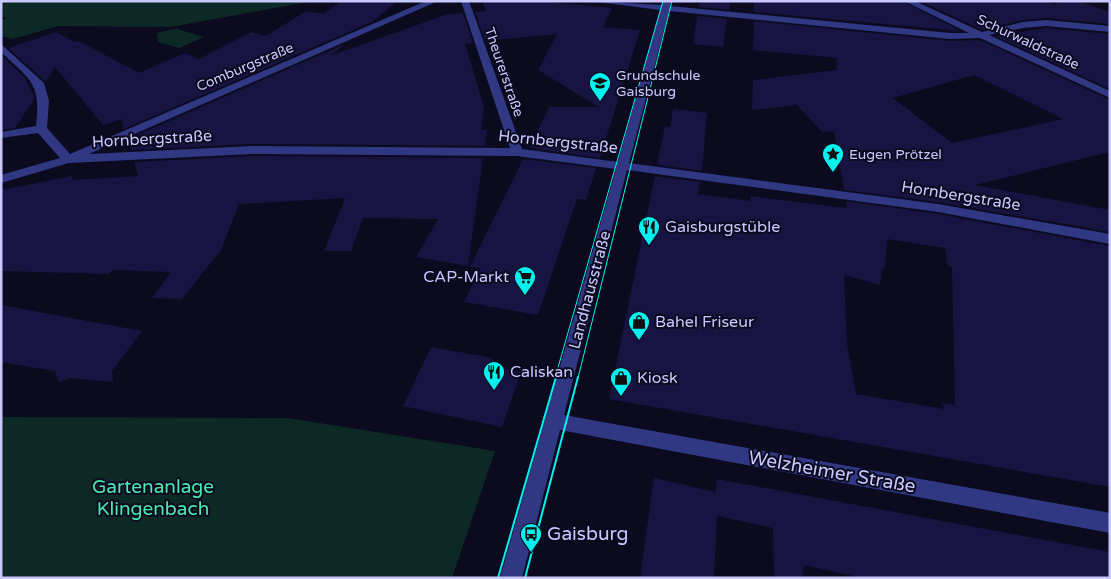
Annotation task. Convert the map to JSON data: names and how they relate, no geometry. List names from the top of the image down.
{
  "streets": {
    "street": [
      "Schurwaldstraße",
      "Comburgstraße",
      "Theurerstraße",
      "Hornbergstraße",
      "Landhausstraße",
      "Welzheimer Straße"
    ]
  },
  "crossings": [
    ["Comburgstraße", "Hornbergstraße"],
    ["Theurerstraße", "Hornbergstraße"],
    ["Hornbergstraße", "Landhausstraße"],
    ["Landhausstraße", "Welzheimer Straße"]
  ],
  "parks": ["Gartenanlage Klingenbach"],
  "places": {
    "school or university": ["Grundschule Gaisburg"],
    "place": ["Eugen Prötzel"],
    "restaurant": ["Gaisburgstüble", "Caliskan"],
    "supermarket": ["CAP-Markt"],
    "shop": ["Bahel Friseur", "Kiosk"],
    "bus stop": ["Gaisburg"]
  }
}
